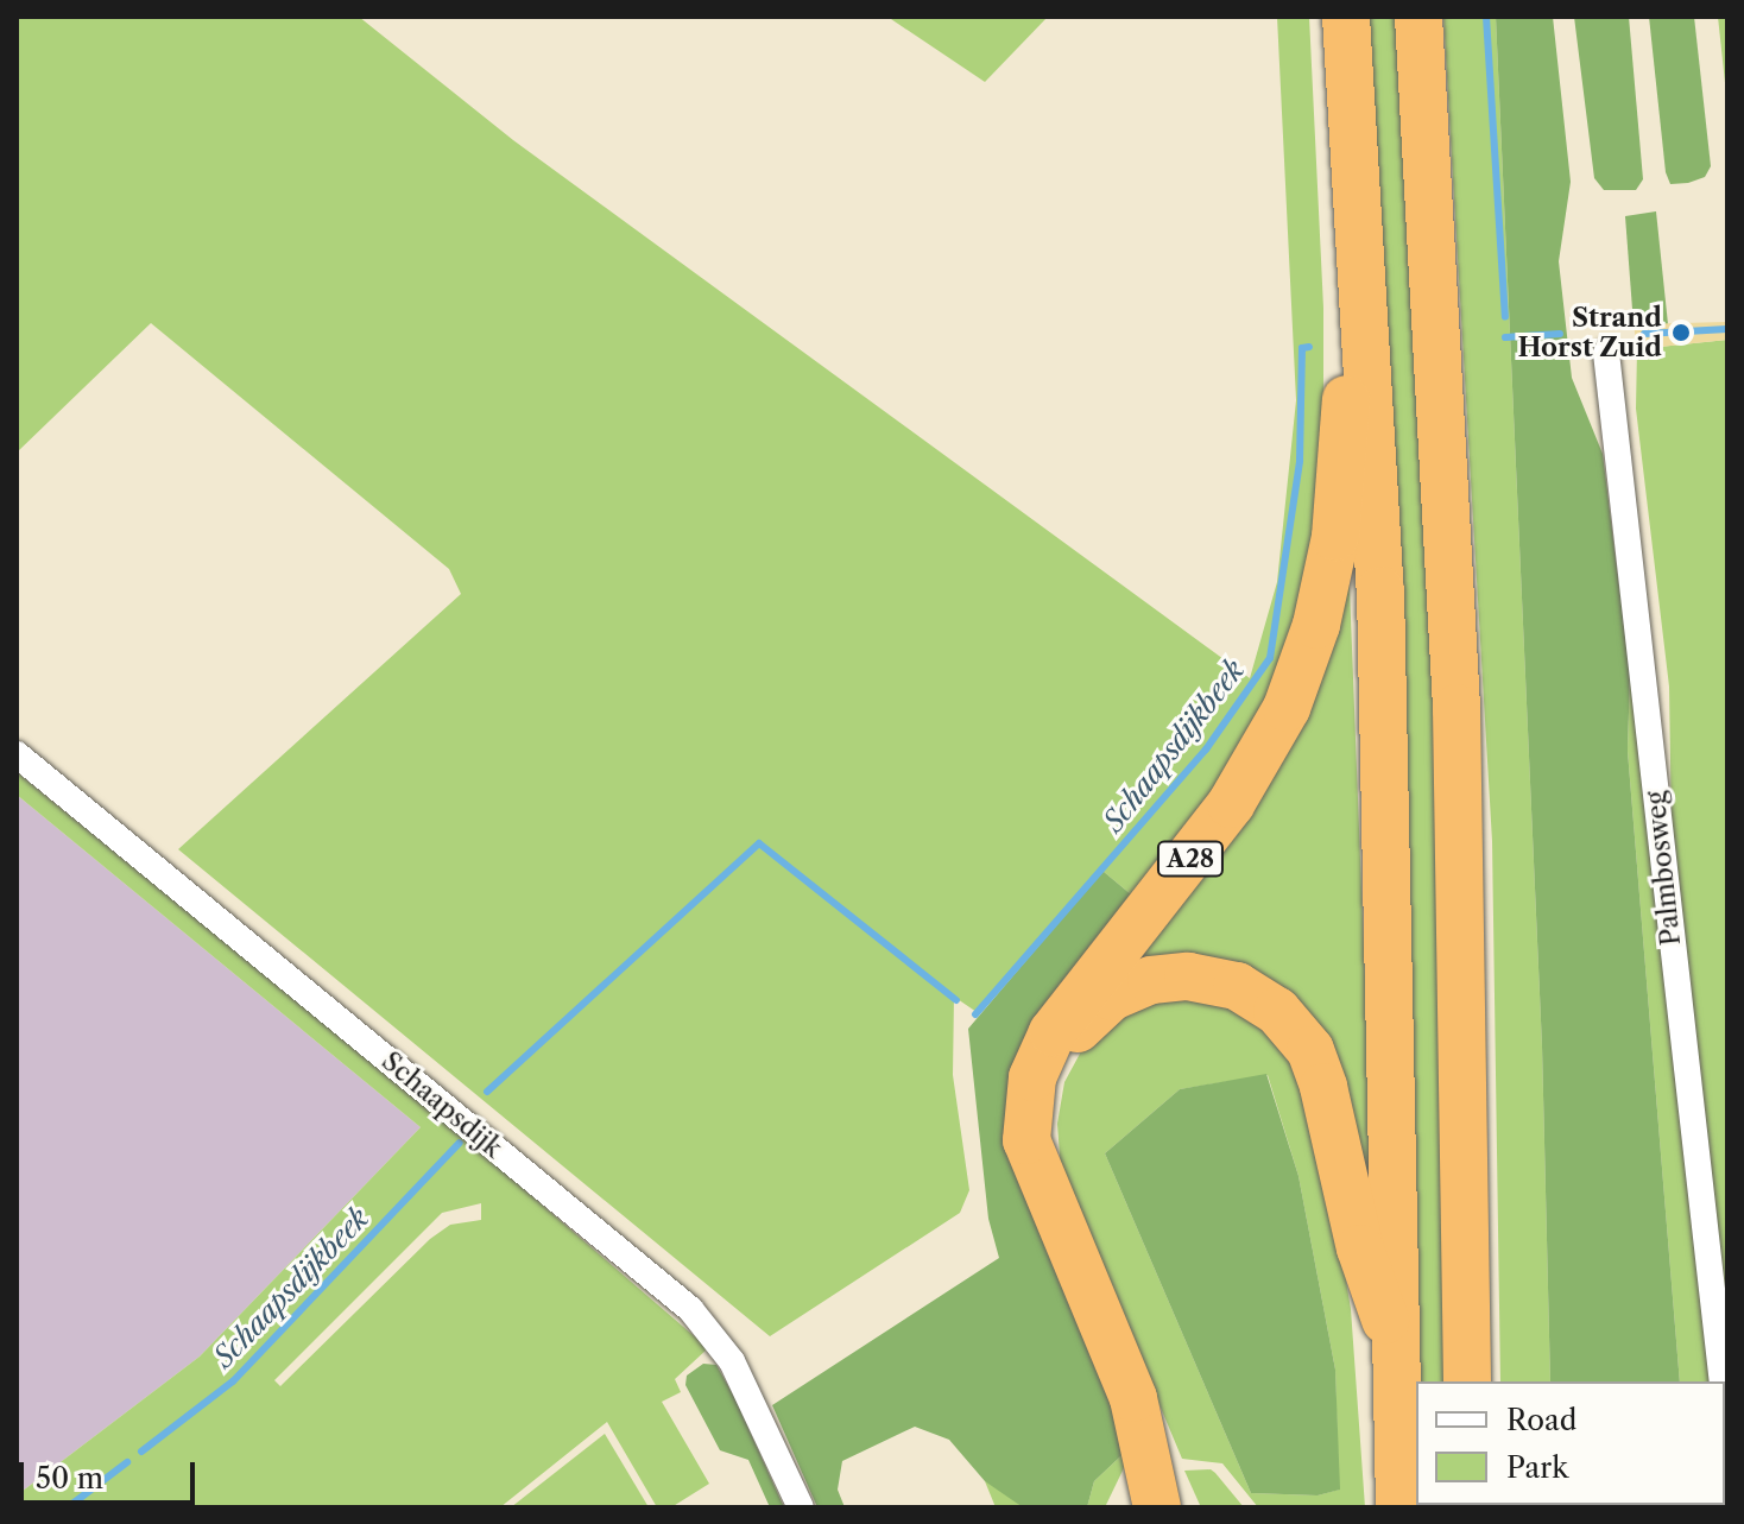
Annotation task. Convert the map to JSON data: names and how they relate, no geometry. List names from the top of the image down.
{
  "streets": {
    "highway": ["A28"],
    "street": ["Palmbosweg", "Schaapsdijk"]
  },
  "water": ["Schaapsdijkbeek"],
  "places": ["Strand Horst Zuid"],
  "legend": ["Road", "Park"],
  "scale_bar": "50 m"
}
